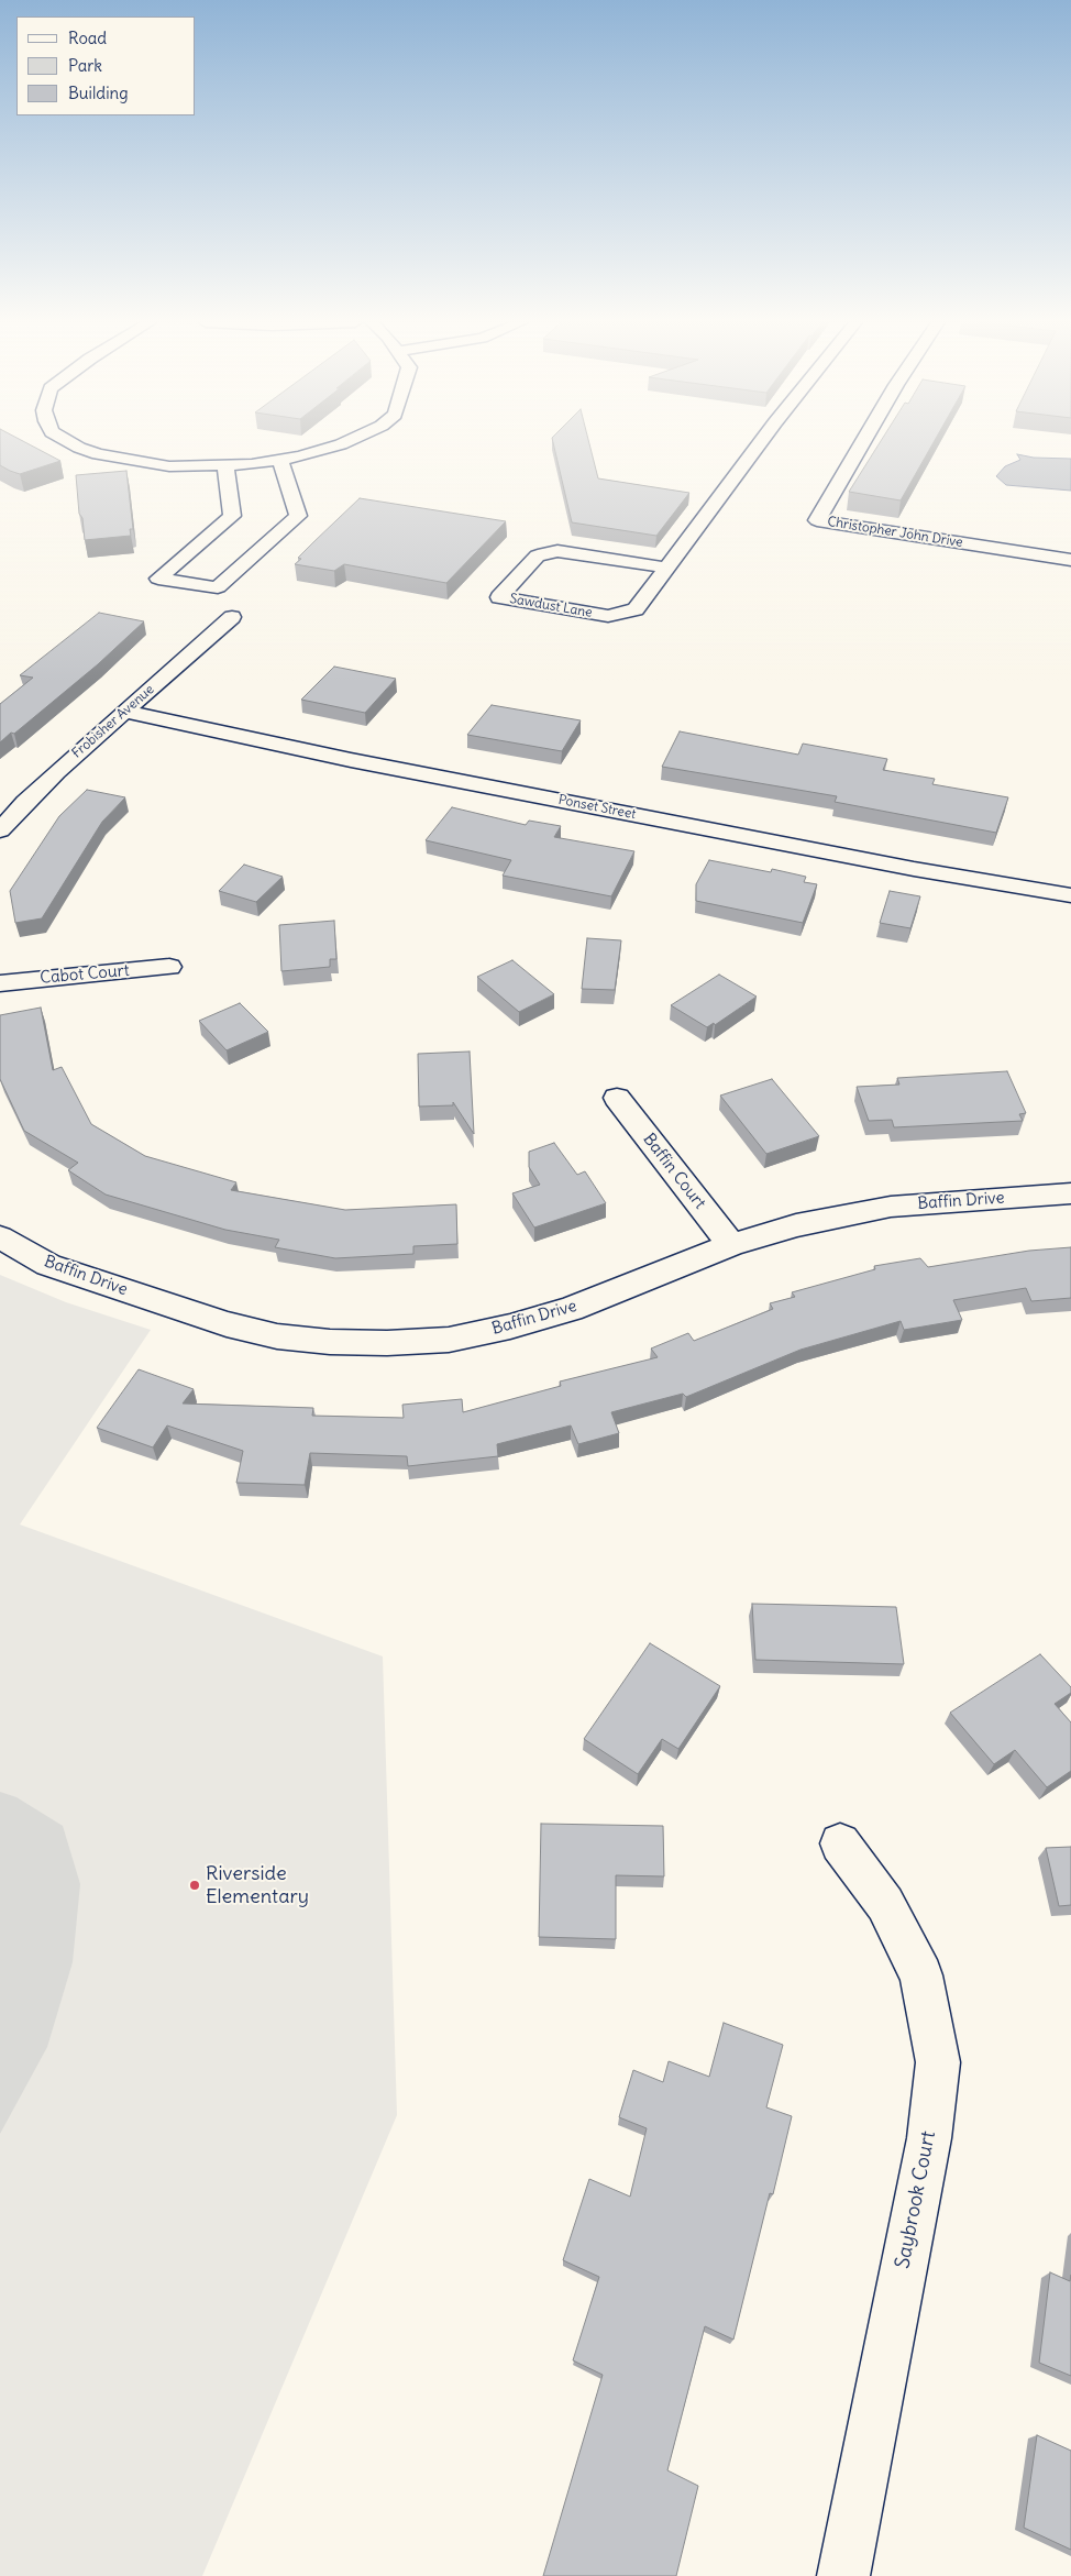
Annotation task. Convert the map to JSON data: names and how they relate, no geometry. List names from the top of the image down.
{
  "streets": {
    "street": [
      "Christopher John Drive",
      "Sawdust Lane",
      "Frobisher Avenue",
      "Ponset Street",
      "Cabot Court",
      "Baffin Court",
      "Baffin Drive",
      "Saybrook Court"
    ]
  },
  "crossings": [
    ["Frobisher Avenue", "Ponset Street"],
    ["Baffin Court", "Baffin Drive"]
  ],
  "places": ["Riverside Elementary"],
  "legend": ["Road", "Park", "Building"]
}
